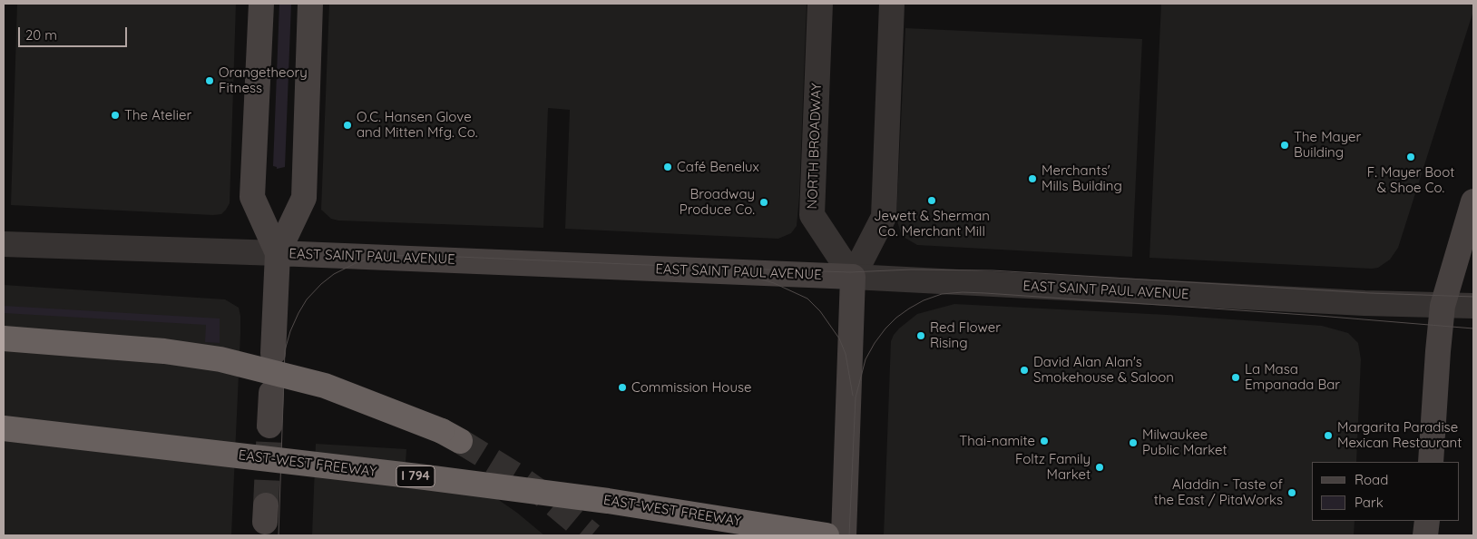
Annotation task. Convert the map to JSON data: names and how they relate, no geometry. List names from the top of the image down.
{
  "streets": {
    "highway": ["EAST-WEST FREEWAY", "I 794"],
    "main road": ["EAST SAINT PAUL AVENUE"],
    "street": ["NORTH BROADWAY"]
  },
  "crossings": [
    ["NORTH BROADWAY", "EAST SAINT PAUL AVENUE"]
  ],
  "places": [
    "Orangetheory Fitness",
    "The Atelier",
    "O.C. Hansen Glove and Mitten Mfg. Co.",
    "The Mayer Building",
    "F. Mayer Boot & Shoe Co.",
    "Café Benelux",
    "Merchants' Mills Building",
    "Jewett & Sherman Co. Merchant Mill",
    "Broadway Produce Co.",
    "Red Flower Rising",
    "David Alan Alan's Smokehouse & Saloon",
    "La Masa Empanada Bar",
    "Commission House",
    "Margarita Paradise Mexican Restaurant",
    "Thai-namite",
    "Milwaukee Public Market",
    "Foltz Family Market",
    "Aladdin - Taste of the East / PitaWorks"
  ],
  "legend": ["Road", "Park"],
  "scale_bar": "20 m"
}
